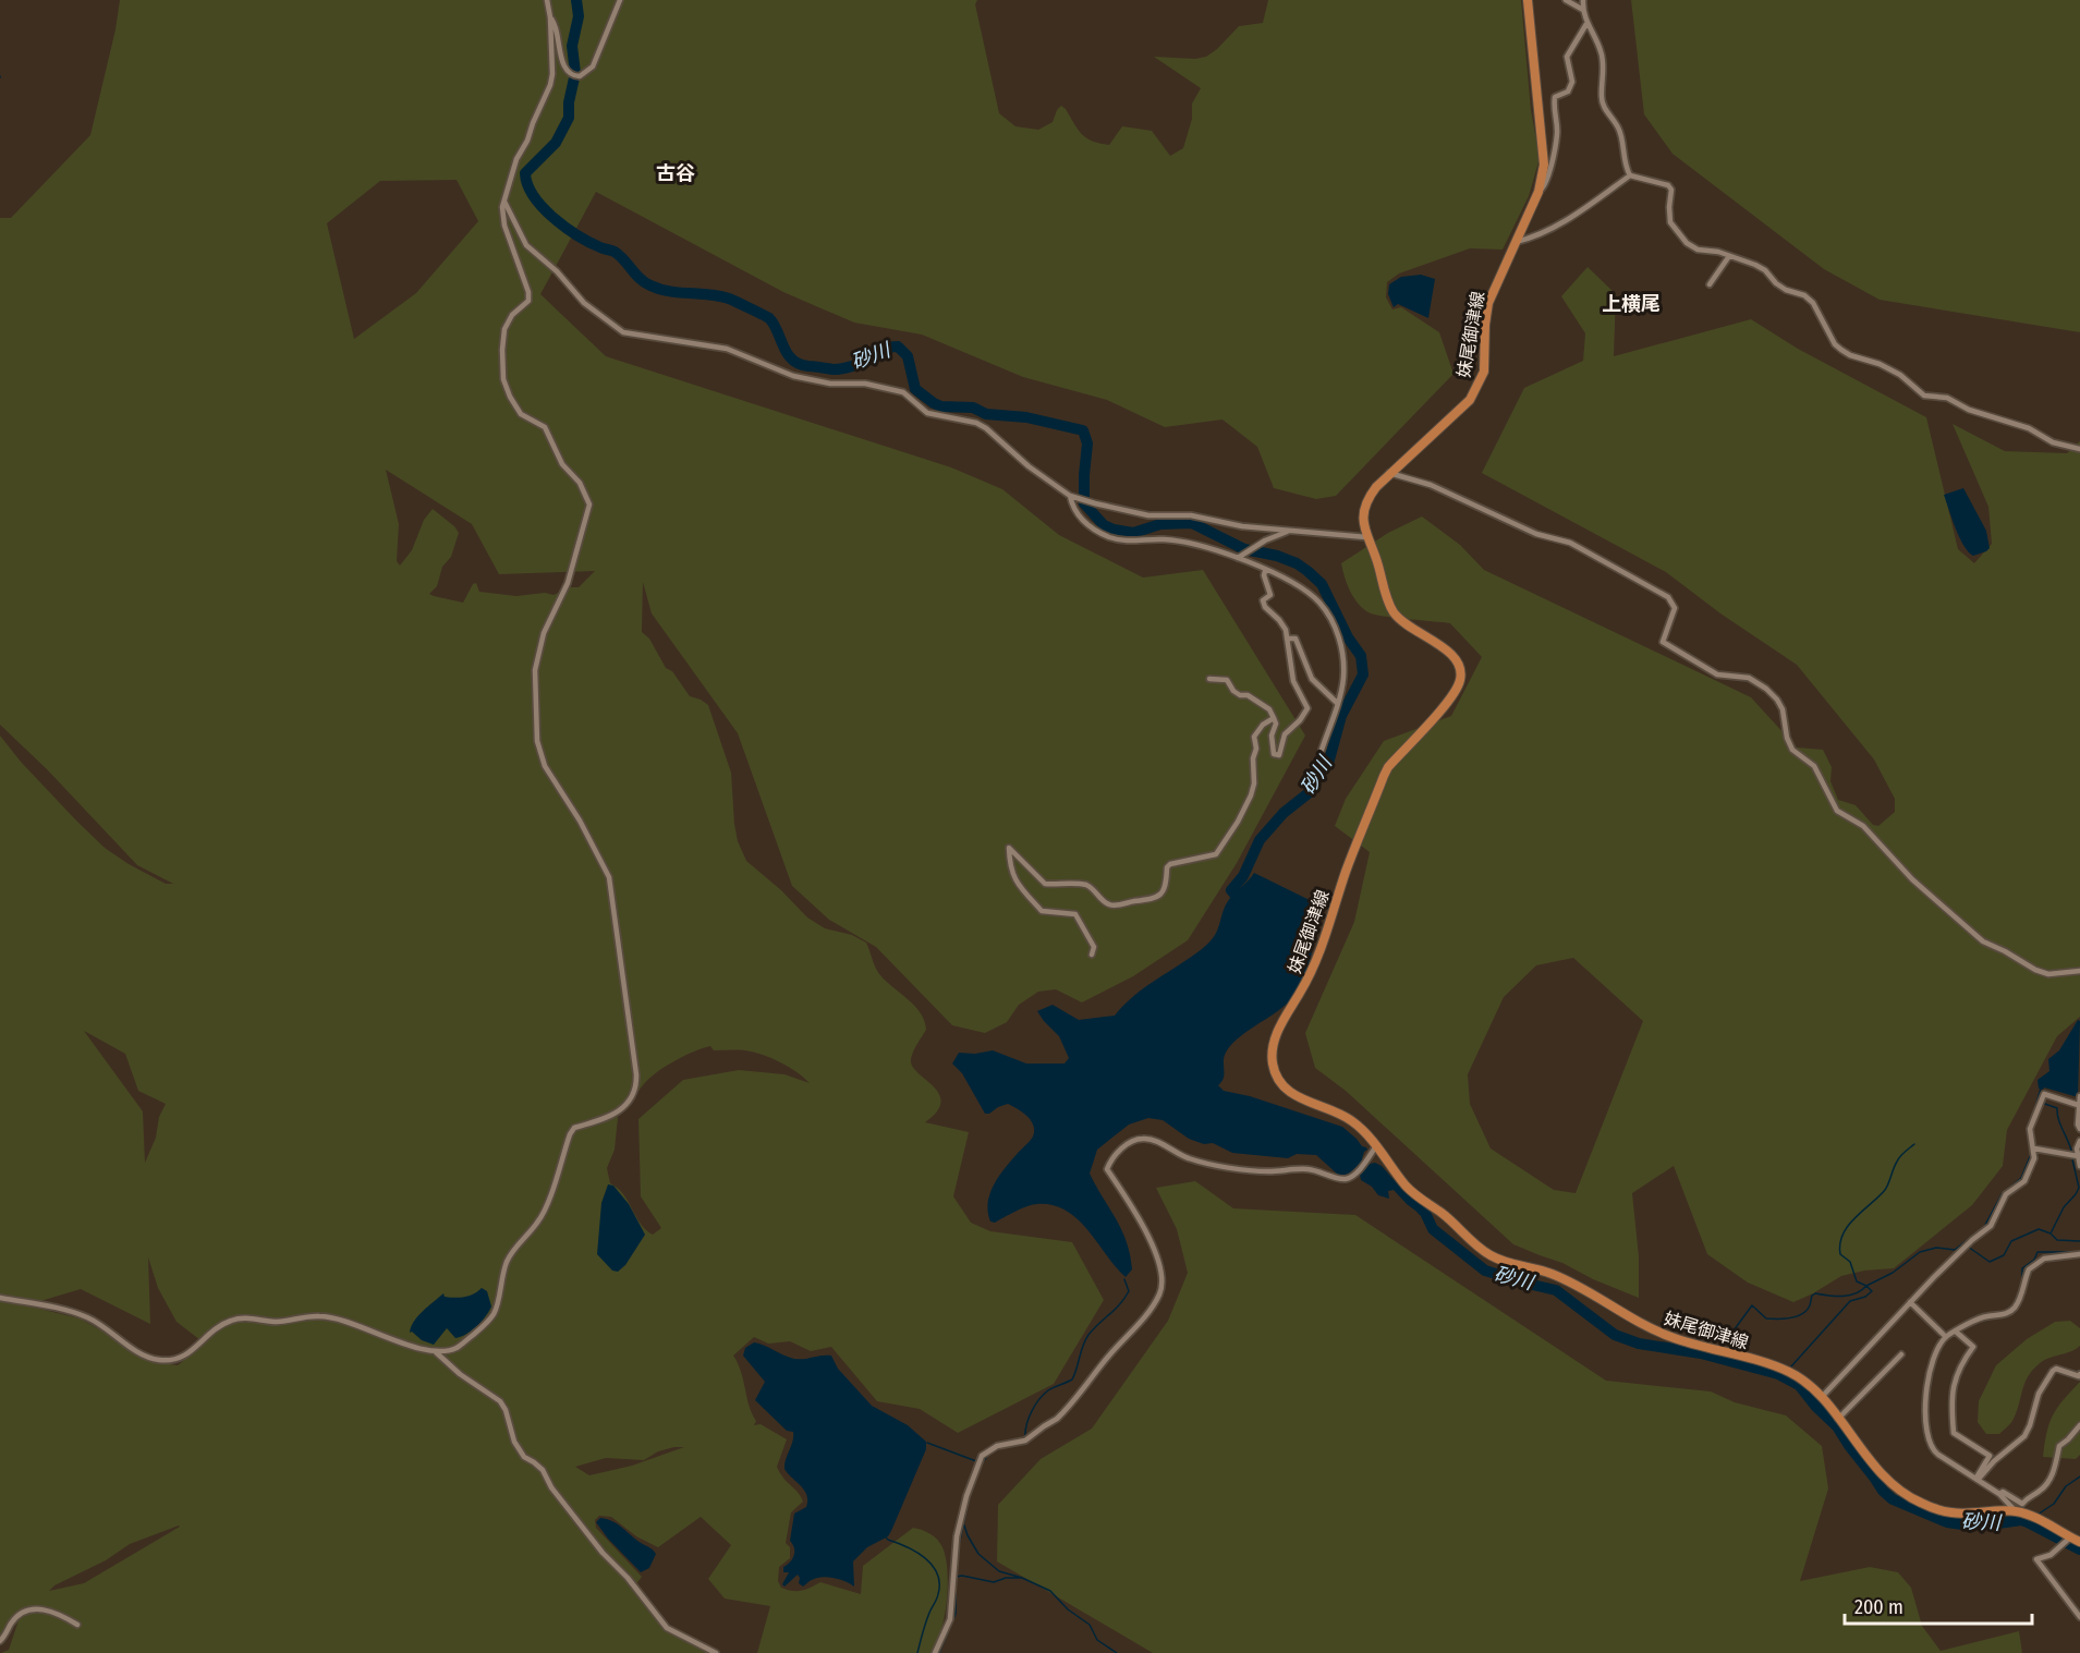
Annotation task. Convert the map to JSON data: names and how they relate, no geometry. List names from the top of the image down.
{
  "streets": {
    "main road": ["妹尾御津線"]
  },
  "districts": ["古谷", "上横尾"],
  "water": ["砂川"],
  "scale_bar": "200 m"
}
